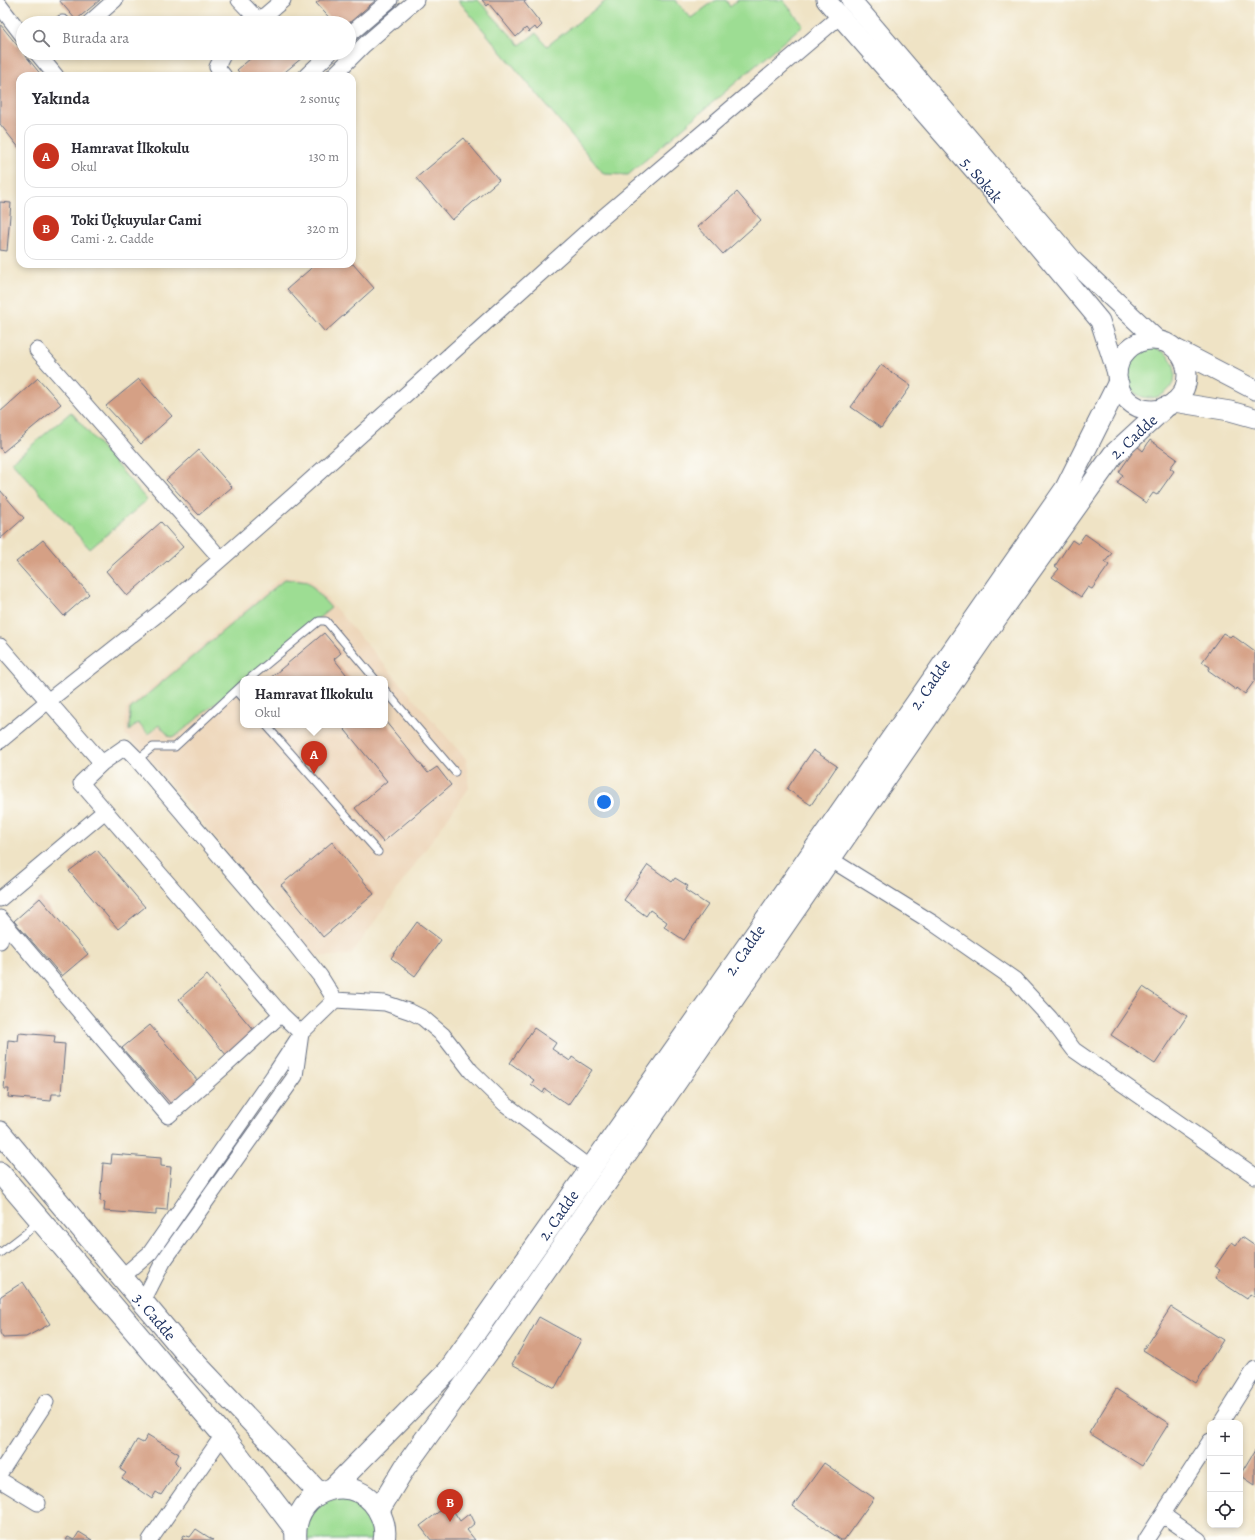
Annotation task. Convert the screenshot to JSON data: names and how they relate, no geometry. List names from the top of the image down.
{
  "streets": {
    "main road": ["2. Cadde", "3. Cadde"],
    "street": ["5. Sokak"]
  },
  "crossings": [
    ["5. Sokak", "2. Cadde"],
    ["2. Cadde", "3. Cadde"]
  ],
  "page": {
    "search": "Burada ara",
    "heading": ["Yakında", "2 sonuç"],
    "list": [
      {
        "mark": "A",
        "name": "Hamravat İlkokulu",
        "note": "Okul",
        "value": "130 m"
      },
      {
        "mark": "B",
        "name": "Toki Üçkuyular Cami",
        "note": "Cami · 2. Cadde",
        "value": "320 m"
      }
    ],
    "popup": ["Hamravat İlkokulu", "Okul"],
    "pins": ["A", "B"],
    "map_buttons": ["+", "−"]
  }
}
